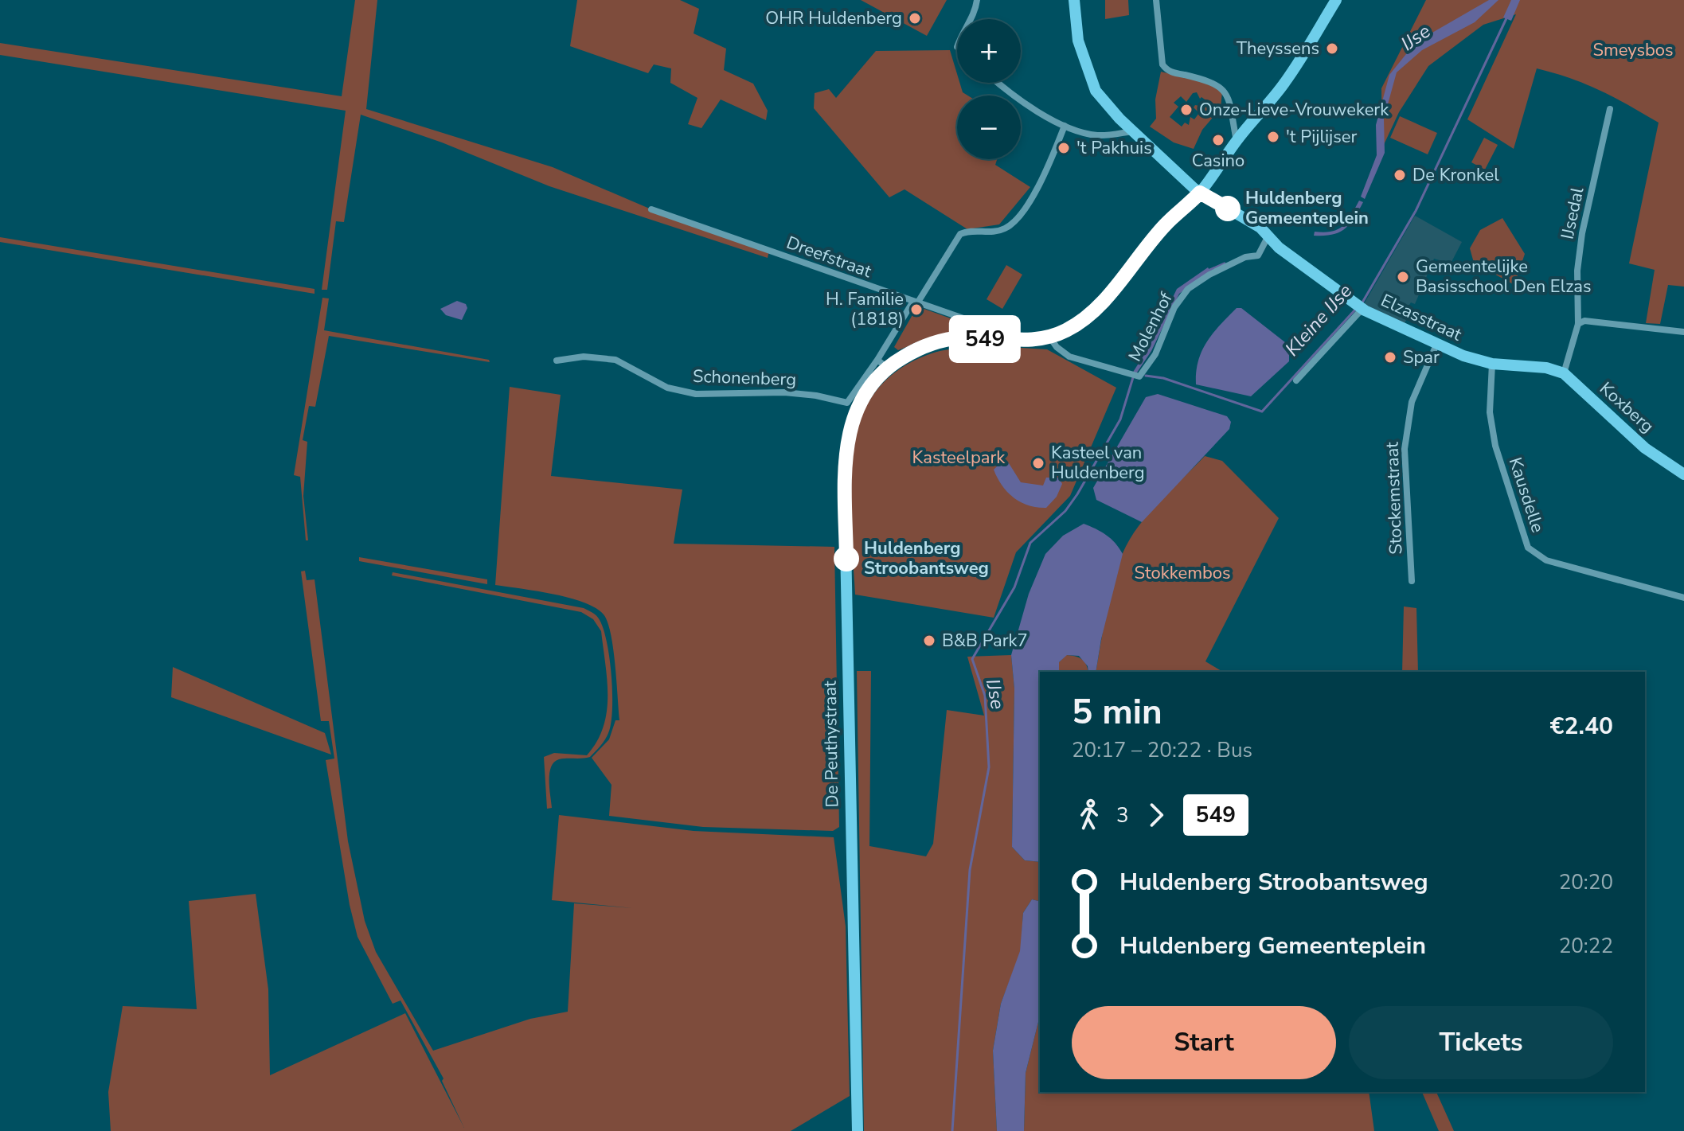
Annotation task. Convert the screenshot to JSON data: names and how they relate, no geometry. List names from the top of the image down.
{
  "streets": {
    "main road": ["Elzasstraat", "Koxberg", "De Peuthystraat"],
    "street": [
      "IJsedal",
      "Dreefstraat",
      "Molenhof",
      "Schonenberg",
      "Kausdelle",
      "Stockemstraat"
    ]
  },
  "crossings": [
    ["IJsedal", "Koxberg"],
    ["Dreefstraat", "De Peuthystraat"],
    ["Elzasstraat", "Molenhof"],
    ["Elzasstraat", "Koxberg"],
    ["Elzasstraat", "Kausdelle"],
    ["Elzasstraat", "Stockemstraat"],
    ["Elzasstraat", "De Peuthystraat"],
    ["Molenhof", "De Peuthystraat"]
  ],
  "water": ["IJse", "Kleine IJse"],
  "parks": ["Smeysbos", "Kasteelpark", "Stokkembos"],
  "places": [
    "OHR Huldenberg",
    "Theyssens",
    "Onze-Lieve-Vrouwekerk",
    "'t Pijlijser",
    "Casino",
    "'t Pakhuis",
    "De Kronkel",
    "Huldenberg Gemeenteplein",
    "Gemeentelijke Basisschool Den Elzas",
    "H. Familie (1818)",
    "Spar",
    "Kasteel van Huldenberg",
    "Huldenberg Stroobantsweg",
    "B&B Park7"
  ],
  "lines": ["bus line 549"],
  "page": {
    "on_map": "549",
    "map_buttons": ["+", "−"],
    "heading": ["5 min", "20:17 – 20:22 · Bus", "€2.40"],
    "legs": ["3", "549"],
    "list": [
      {
        "name": "Huldenberg Stroobantsweg",
        "value": "20:20"
      },
      {
        "name": "Huldenberg Gemeenteplein",
        "value": "20:22"
      }
    ],
    "buttons": ["Start", "Tickets"]
  }
}
